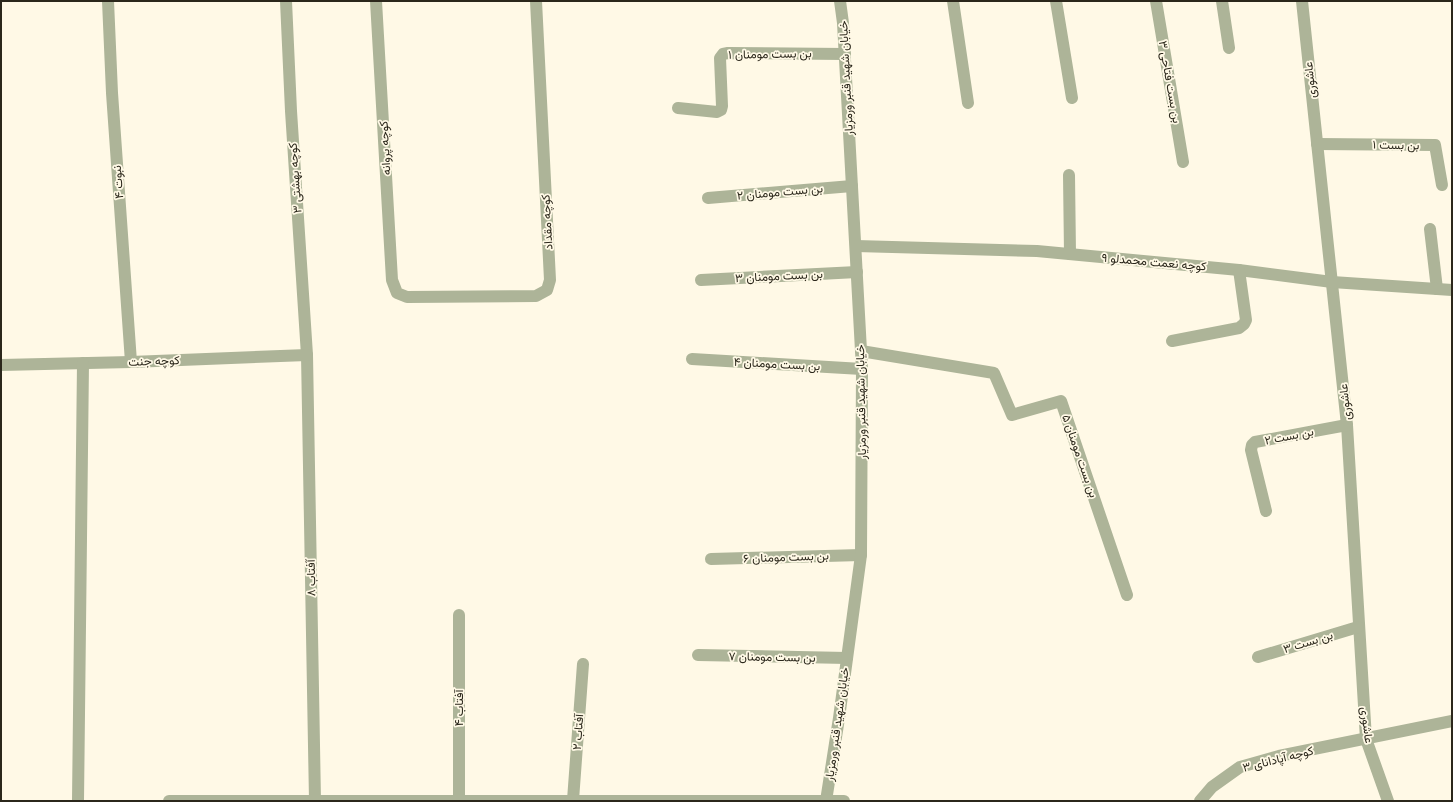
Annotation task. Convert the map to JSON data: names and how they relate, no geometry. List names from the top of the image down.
{
  "streets": {
    "street": [
      "بن بست مومنان ۱",
      "خیابان شهید قنبر ورمزیار",
      "عاشوری",
      "بن بست فتاحی ۳",
      "۱ بن بست",
      "کوچه پروانه",
      "کوچه بهشتی ۳",
      "نبوت ۴",
      "۲ بن بست مومنان",
      "کوچه مقداد",
      "کوچه نعمت محمدلو ۹",
      "۳ بن بست مومنان",
      "کوچه جنت",
      "۴ بن بست مومنان",
      "۲ بن بست",
      "۵ بن بست مومنان",
      "۶ بن بست مومنان",
      "آفتاب ۸",
      "۳ بن بست",
      "۷ بن بست مومنان",
      "آفتاب ۴",
      "آفتاب ۲",
      "کوچه آپادانای ۳"
    ]
  },
  "crossings": [
    ["بن بست مومنان ۱", "خیابان شهید قنبر ورمزیار"],
    ["خیابان شهید قنبر ورمزیار", "۲ بن بست مومنان"],
    ["خیابان شهید قنبر ورمزیار", "کوچه نعمت محمدلو ۹"],
    ["خیابان شهید قنبر ورمزیار", "۳ بن بست مومنان"],
    ["خیابان شهید قنبر ورمزیار", "۴ بن بست مومنان"],
    ["خیابان شهید قنبر ورمزیار", "۵ بن بست مومنان"],
    ["خیابان شهید قنبر ورمزیار", "۶ بن بست مومنان"],
    ["خیابان شهید قنبر ورمزیار", "۷ بن بست مومنان"],
    ["عاشوری", "۱ بن بست"],
    ["عاشوری", "کوچه نعمت محمدلو ۹"],
    ["عاشوری", "۲ بن بست"],
    ["عاشوری", "۳ بن بست"],
    ["عاشوری", "کوچه آپادانای ۳"],
    ["کوچه پروانه", "کوچه مقداد"],
    ["کوچه بهشتی ۳", "کوچه جنت"],
    ["کوچه بهشتی ۳", "آفتاب ۸"],
    ["نبوت ۴", "کوچه جنت"],
    ["کوچه جنت", "آفتاب ۸"]
  ]
}
